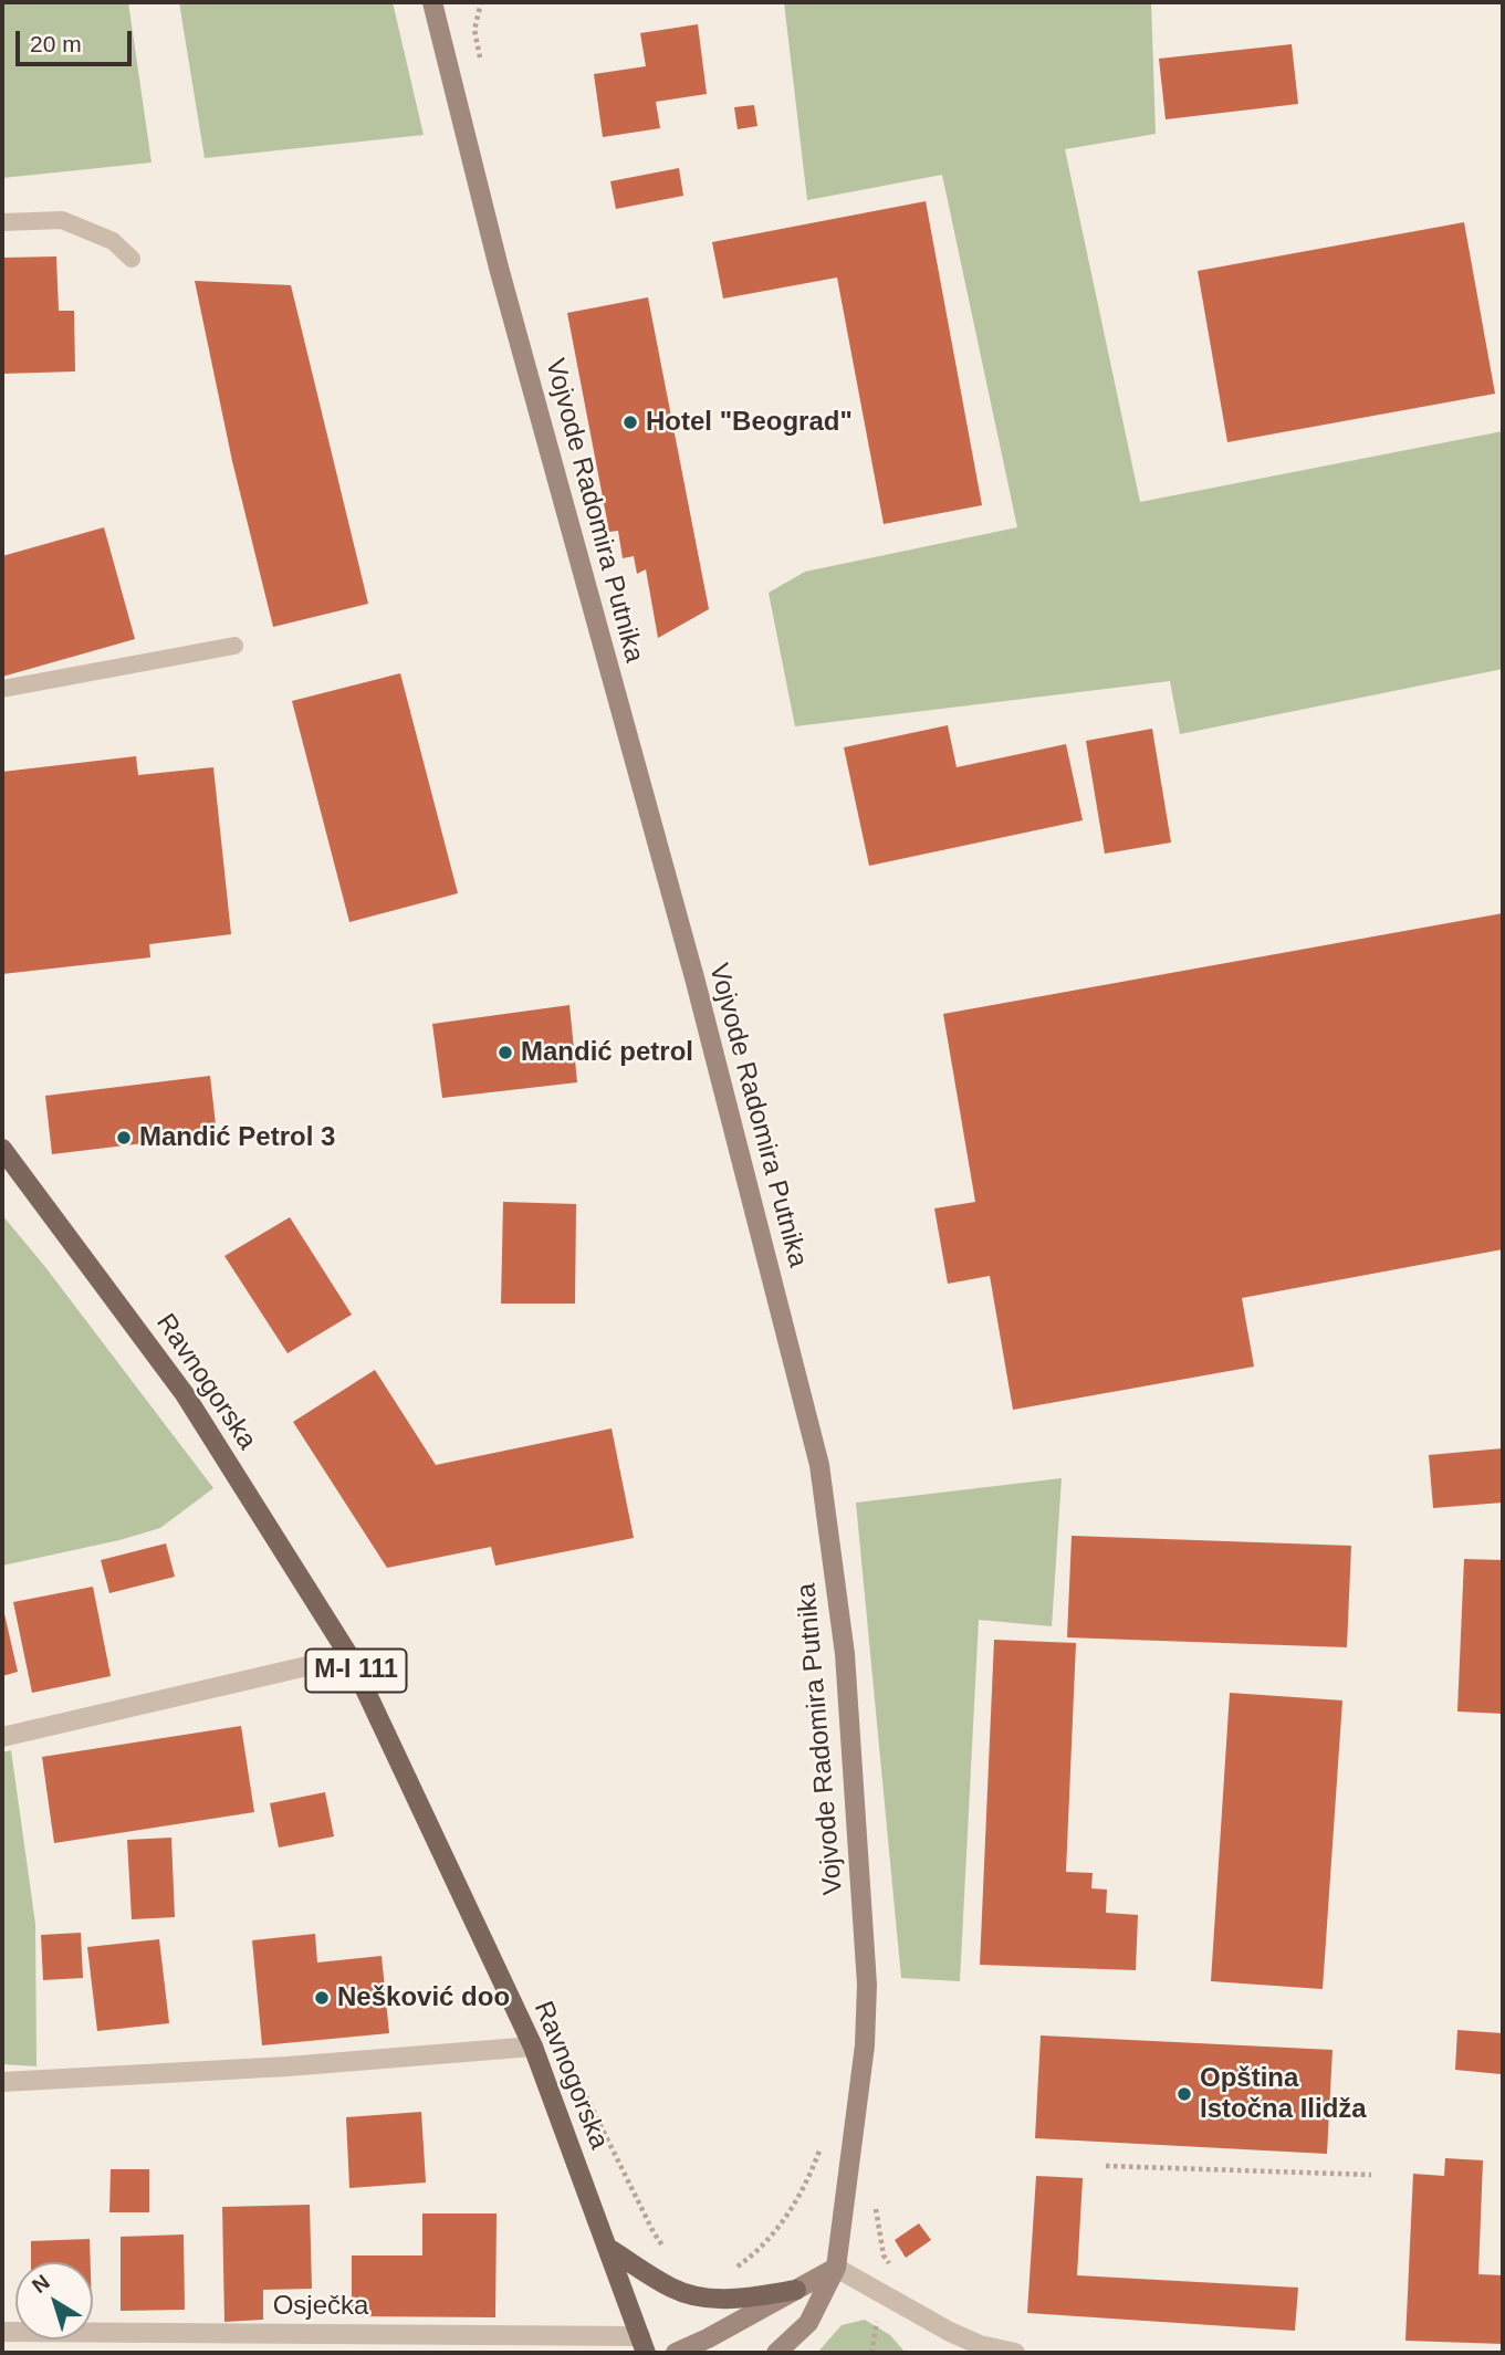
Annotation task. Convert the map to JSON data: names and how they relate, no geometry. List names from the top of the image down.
{
  "streets": {
    "main road": ["Vojvode Radomira Putnika", "Ravnogorska", "M-I 111"],
    "street": ["Osječka"]
  },
  "crossings": [
    ["Ravnogorska", "Osječka"]
  ],
  "places": [
    "Hotel \"Beograd\"",
    "Mandić petrol",
    "Mandić Petrol 3",
    "Nešković doo",
    "Opština Istočna Ilidža"
  ],
  "scale_bar": "20 m",
  "north": "top left"
}
